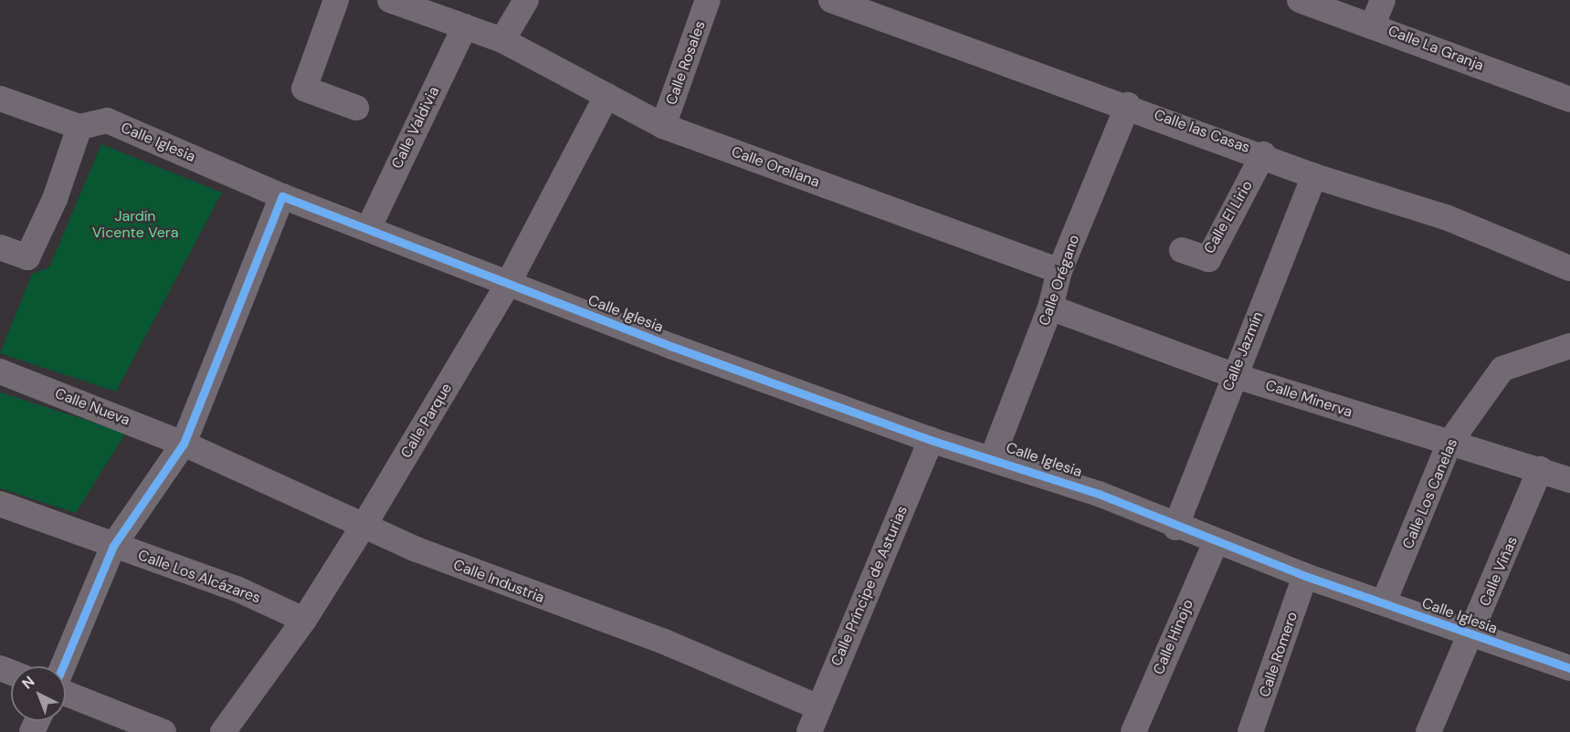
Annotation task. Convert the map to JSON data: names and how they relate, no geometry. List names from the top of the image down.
{
  "streets": {
    "street": [
      "Calle La Granja",
      "Calle Rosales",
      "Calle Valdivia",
      "Calle las Casas",
      "Calle Iglesia",
      "Calle Orellana",
      "Calle El Lirio",
      "Calle Orégano",
      "Calle Jazmín",
      "Calle Minerva",
      "Calle Nueva",
      "Calle Parque",
      "Calle Los Canelas",
      "Calle Viñas",
      "Calle Los Alcázares",
      "Calle Industria",
      "Calle Príncipe de Asturias",
      "Calle Hinojo",
      "Calle Romero"
    ]
  },
  "crossings": [
    ["Calle Rosales", "Calle Orellana"],
    ["Calle Valdivia", "Calle Iglesia"],
    ["Calle las Casas", "Calle El Lirio"],
    ["Calle las Casas", "Calle Orégano"],
    ["Calle las Casas", "Calle Jazmín"],
    ["Calle Iglesia", "Calle Orégano"],
    ["Calle Iglesia", "Calle Jazmín"],
    ["Calle Iglesia", "Calle Parque"],
    ["Calle Iglesia", "Calle Los Canelas"],
    ["Calle Iglesia", "Calle Viñas"],
    ["Calle Iglesia", "Calle Príncipe de Asturias"],
    ["Calle Iglesia", "Calle Hinojo"],
    ["Calle Iglesia", "Calle Romero"],
    ["Calle Orellana", "Calle Orégano"],
    ["Calle Orellana", "Calle Parque"],
    ["Calle Orégano", "Calle Minerva"],
    ["Calle Jazmín", "Calle Minerva"],
    ["Calle Minerva", "Calle Los Canelas"],
    ["Calle Minerva", "Calle Viñas"],
    ["Calle Nueva", "Calle Industria"],
    ["Calle Parque", "Calle Los Alcázares"],
    ["Calle Parque", "Calle Industria"],
    ["Calle Industria", "Calle Príncipe de Asturias"]
  ],
  "parks": ["Jardín Vicente Vera"],
  "north": "top left"
}
